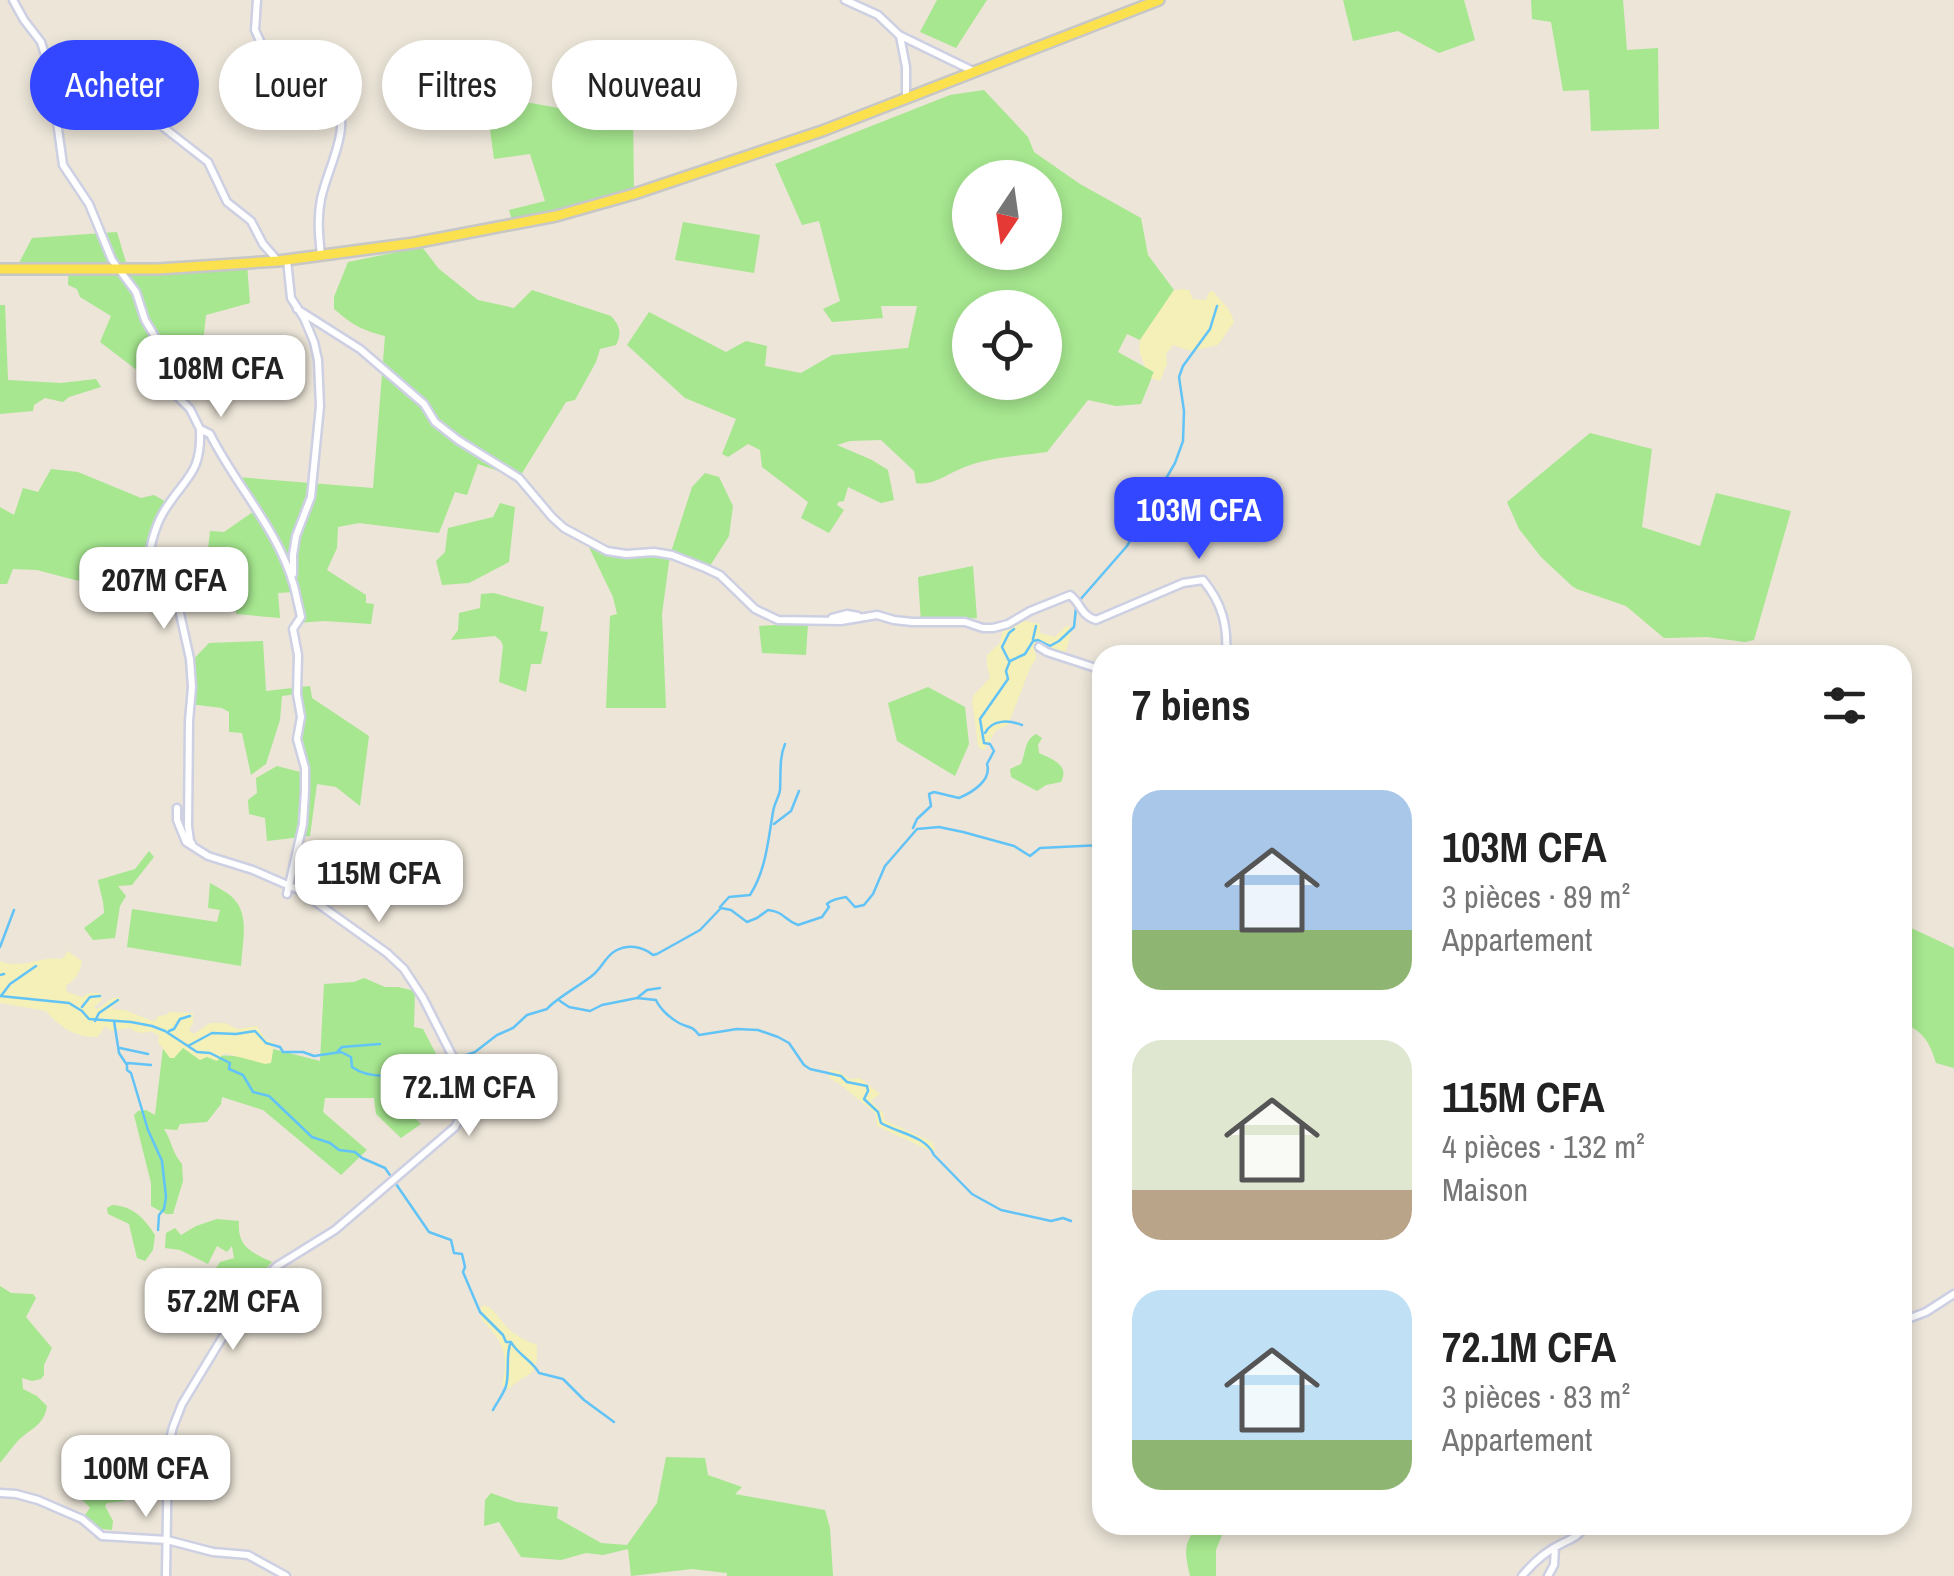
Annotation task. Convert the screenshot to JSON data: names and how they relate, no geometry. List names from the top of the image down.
{
  "north": "bottom",
  "page": {
    "chip": [
      "Acheter",
      "Louer",
      "Filtres",
      "Nouveau"
    ],
    "price": [
      "108M CFA",
      "103M CFA",
      "207M CFA",
      "115M CFA",
      "72.1M CFA",
      "57.2M CFA",
      "100M CFA"
    ],
    "heading": "7 biens",
    "list": [
      {
        "name": "103M CFA",
        "note": "3 pièces · 89 m² · Appartement"
      },
      {
        "name": "115M CFA",
        "note": "4 pièces · 132 m² · Maison"
      },
      {
        "name": "72.1M CFA",
        "note": "3 pièces · 83 m² · Appartement"
      }
    ]
  }
}
